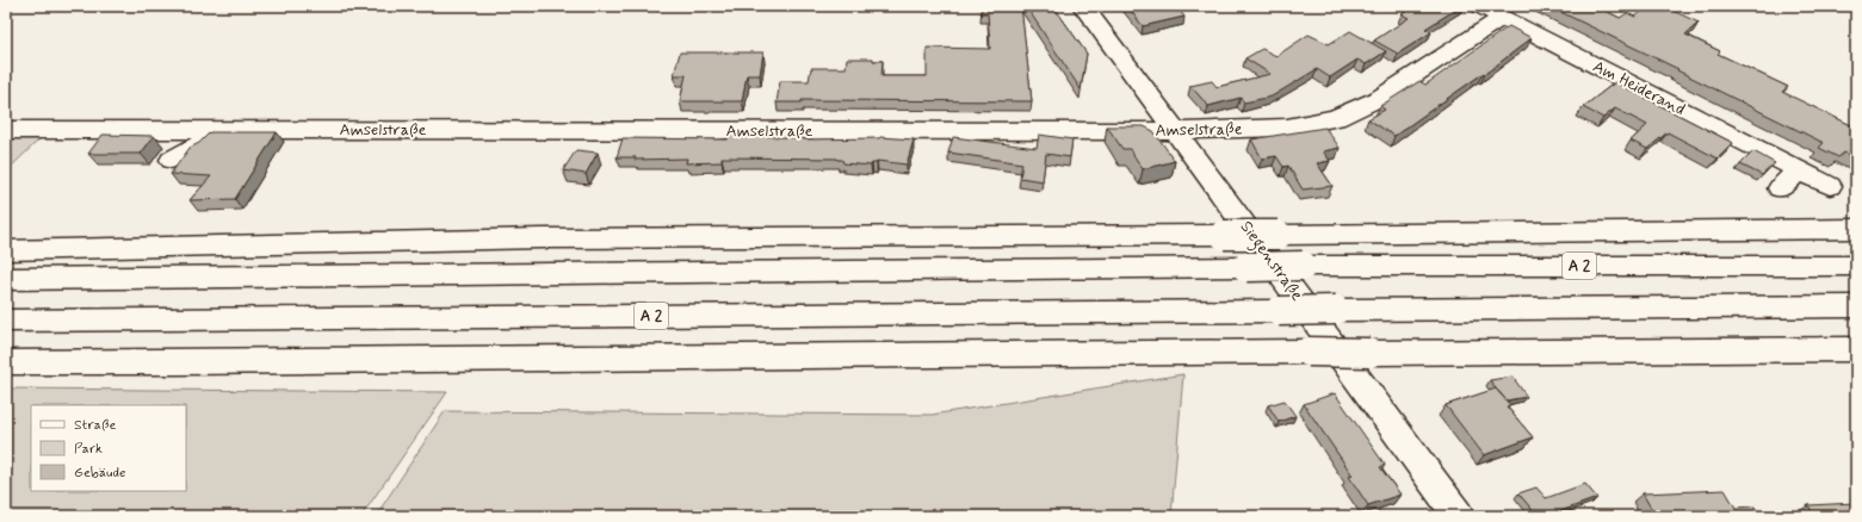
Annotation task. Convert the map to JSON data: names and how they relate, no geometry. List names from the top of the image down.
{
  "streets": {
    "main road": [
      "Am Heiderand",
      "Amselstraße",
      "Siegenstraße",
      "A 2"
    ]
  },
  "crossings": [
    ["Am Heiderand", "Amselstraße"],
    ["Amselstraße", "Siegenstraße"]
  ],
  "legend": ["Straße", "Park", "Gebäude"]
}
